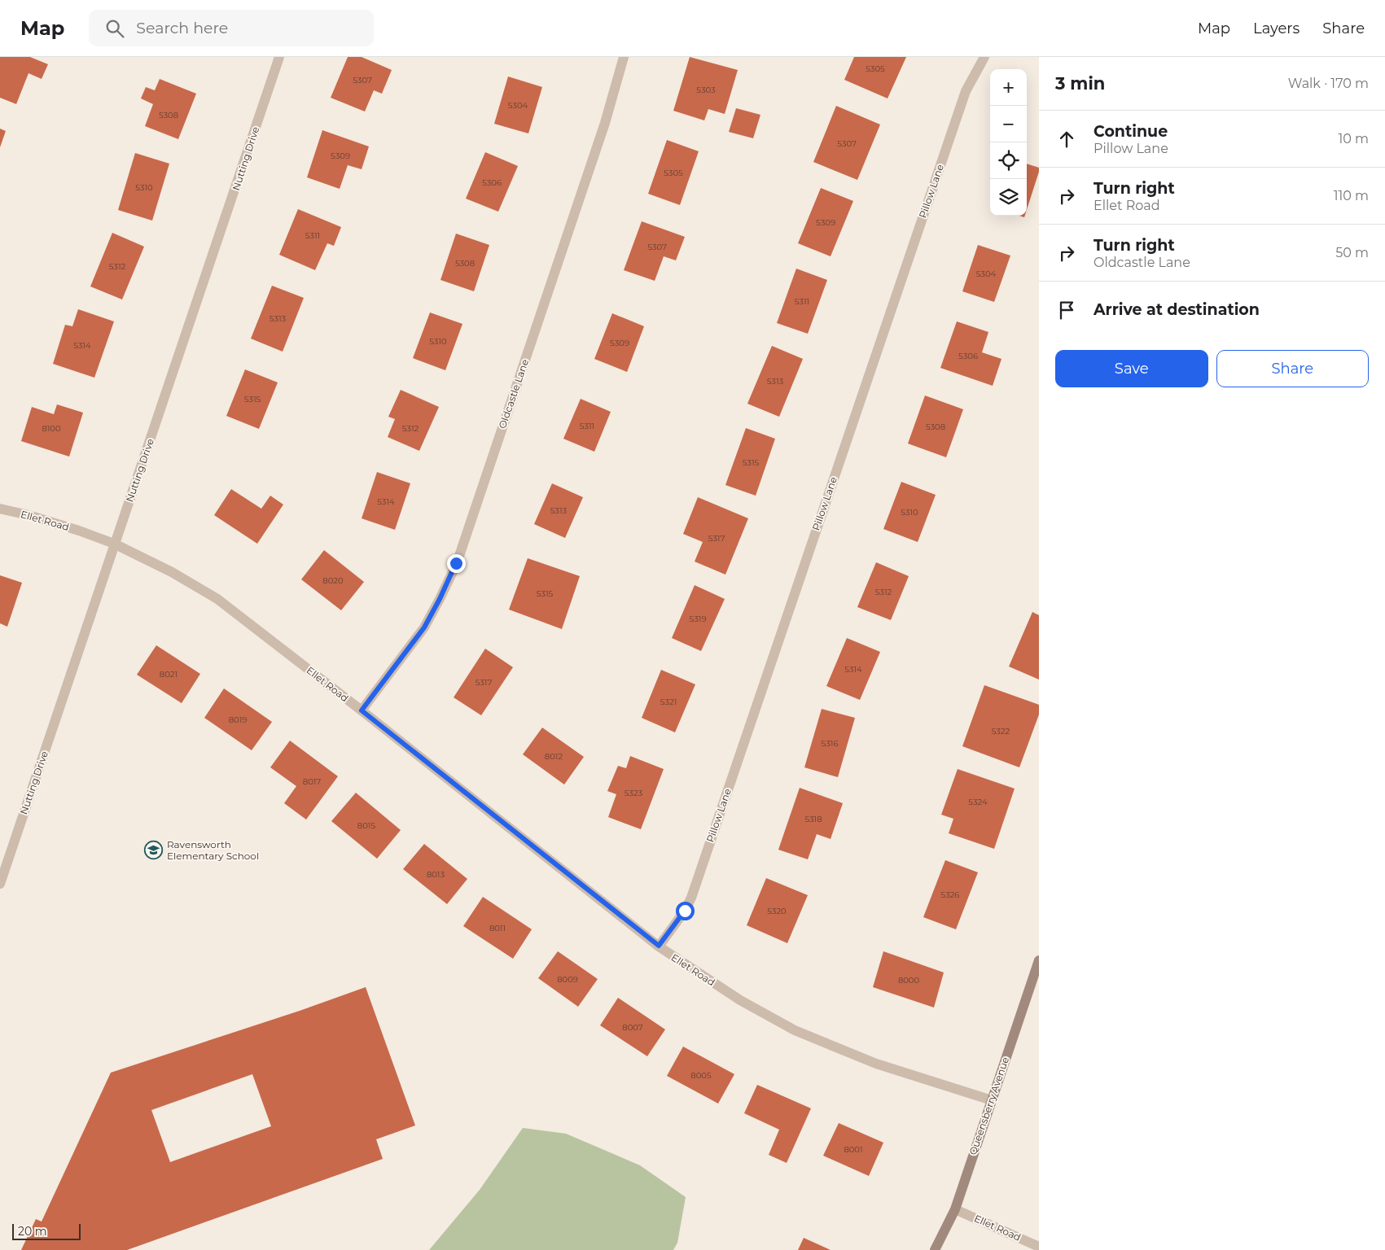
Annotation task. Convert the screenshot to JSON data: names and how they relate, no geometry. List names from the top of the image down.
{
  "streets": {
    "street": [
      "Nutting Drive",
      "Pillow Lane",
      "Oldcastle Lane",
      "Ellet Road",
      "Queensberry Avenue"
    ]
  },
  "crossings": [
    ["Nutting Drive", "Ellet Road"],
    ["Pillow Lane", "Ellet Road"],
    ["Oldcastle Lane", "Ellet Road"],
    ["Ellet Road", "Queensberry Avenue"]
  ],
  "places": {
    "school or university": ["Ravensworth Elementary School"]
  },
  "house_numbers": [
    "5305",
    "5307",
    "5303",
    "5304",
    "5308",
    "5307",
    "5309",
    "5305",
    "5306",
    "5310",
    "5309",
    "5311",
    "5307",
    "5308",
    "5312",
    "5304",
    "5311",
    "5313",
    "5310",
    "5309",
    "5314",
    "5306",
    "5313",
    "5315",
    "5311",
    "5308",
    "8100",
    "5312",
    "5315",
    "5314",
    "5313",
    "5310",
    "5317",
    "8020",
    "5312",
    "5315",
    "5319",
    "5314",
    "8021",
    "5317",
    "5321",
    "8019",
    "5322",
    "5316",
    "8012",
    "8017",
    "5323",
    "5324",
    "5318",
    "8015",
    "8013",
    "5326",
    "5320",
    "8011",
    "8009",
    "8000",
    "8007",
    "8005",
    "8001"
  ],
  "scale_bar": "20 m",
  "page": {
    "header": "Map",
    "search": "Search here",
    "nav": ["Map", "Layers", "Share"],
    "heading": ["3 min", "Walk · 170 m"],
    "map_buttons": ["+", "−"],
    "list": [
      ["Continue", "Pillow Lane", "10 m"],
      ["Turn right", "Ellet Road", "110 m"],
      ["Turn right", "Oldcastle Lane", "50 m"],
      "Arrive at destination"
    ],
    "buttons": ["Save", "Share"],
    "scale": "20 m"
  }
}
